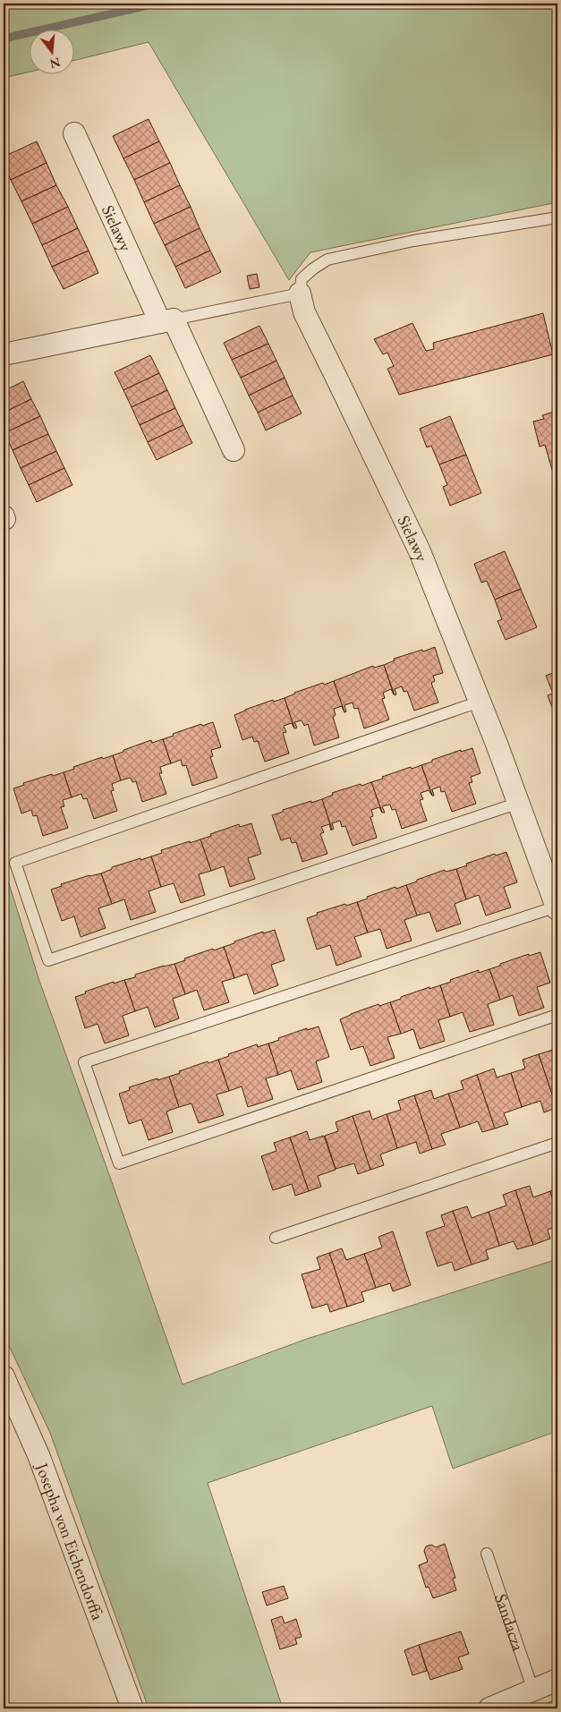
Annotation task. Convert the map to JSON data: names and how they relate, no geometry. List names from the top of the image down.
{
  "streets": {
    "street": ["Sielawy", "Josepha von Eichendorffa"],
    "lane": ["Sandacza"]
  },
  "north": "bottom"
}
